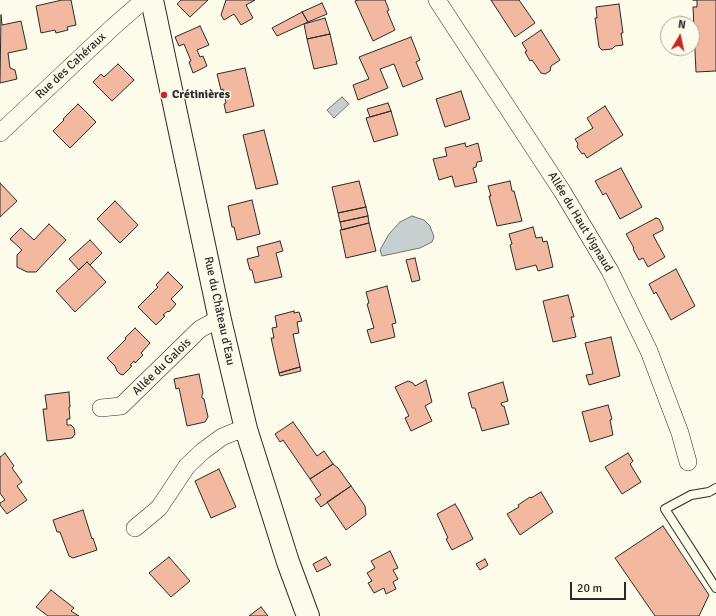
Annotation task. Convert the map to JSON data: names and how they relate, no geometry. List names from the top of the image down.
{
  "streets": {
    "street": [
      "Rue des Cahéraux",
      "Allée du Haut Vignaud",
      "Rue du Château d'Eau",
      "Allée du Galois"
    ]
  },
  "crossings": [
    ["Rue du Château d'Eau", "Allée du Galois"]
  ],
  "places": ["Crétinières"],
  "scale_bar": "20 m",
  "north": "top"
}
